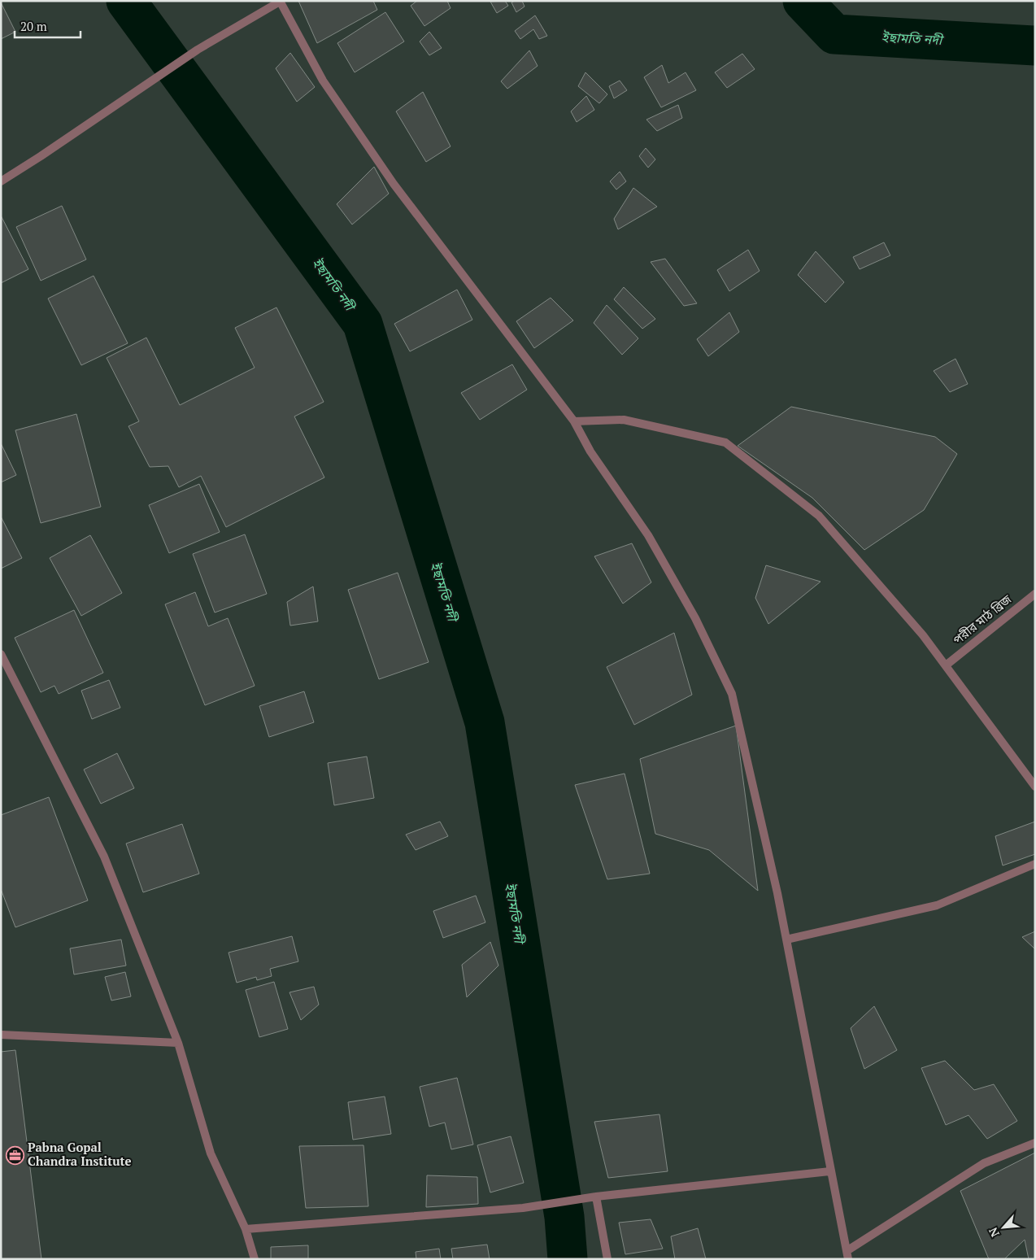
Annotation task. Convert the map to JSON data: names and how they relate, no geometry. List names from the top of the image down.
{
  "streets": {
    "street": ["পরীর মাঠ ব্রিজ"]
  },
  "water": ["ইছামতি নদী"],
  "places": {
    "office": ["Pabna Gopal Chandra Institute"]
  },
  "scale_bar": "20 m",
  "north": "bottom left"
}
